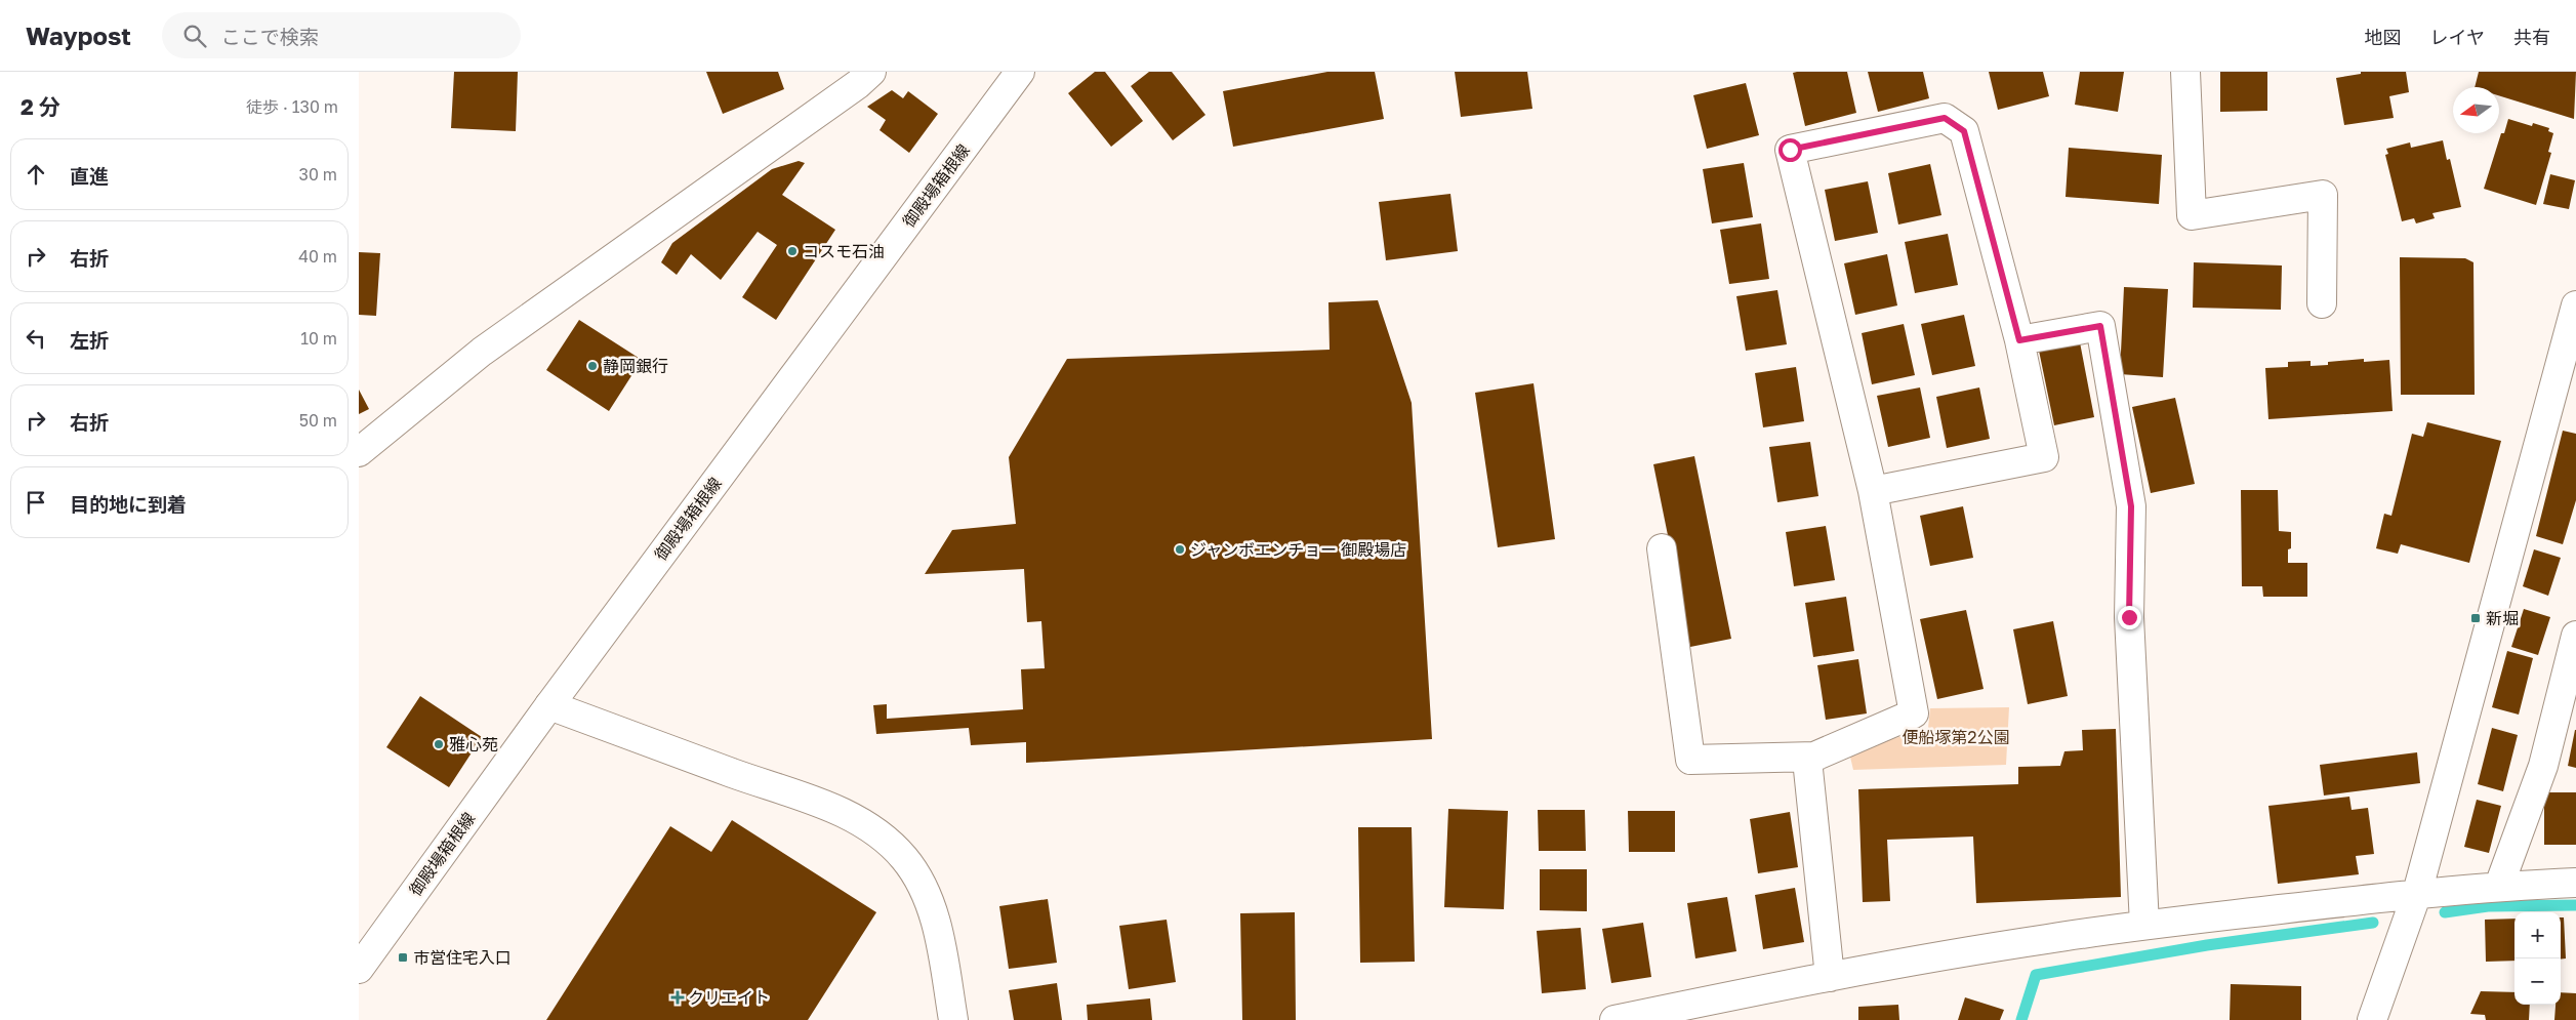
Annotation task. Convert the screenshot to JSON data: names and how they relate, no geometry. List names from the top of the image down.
{
  "streets": {
    "street": ["御殿場箱根線"]
  },
  "parks": ["便船塚第2公園"],
  "places": {
    "other": [
      "コスモ石油",
      "静岡銀行",
      "ジャンボエンチョー 御殿場店",
      "雅心苑"
    ],
    "transit": ["新堀", "市営住宅入口"],
    "health": ["クリエイト"]
  },
  "north": "left",
  "page": {
    "header": "Waypost",
    "search": "ここで検索",
    "nav": ["地図", "レイヤ", "共有"],
    "heading": ["2 分", "徒歩 · 130 m"],
    "list": [
      ["直進", "30 m"],
      ["右折", "40 m"],
      ["左折", "10 m"],
      ["右折", "50 m"],
      "目的地に到着"
    ],
    "map_buttons": ["+", "−"]
  }
}
